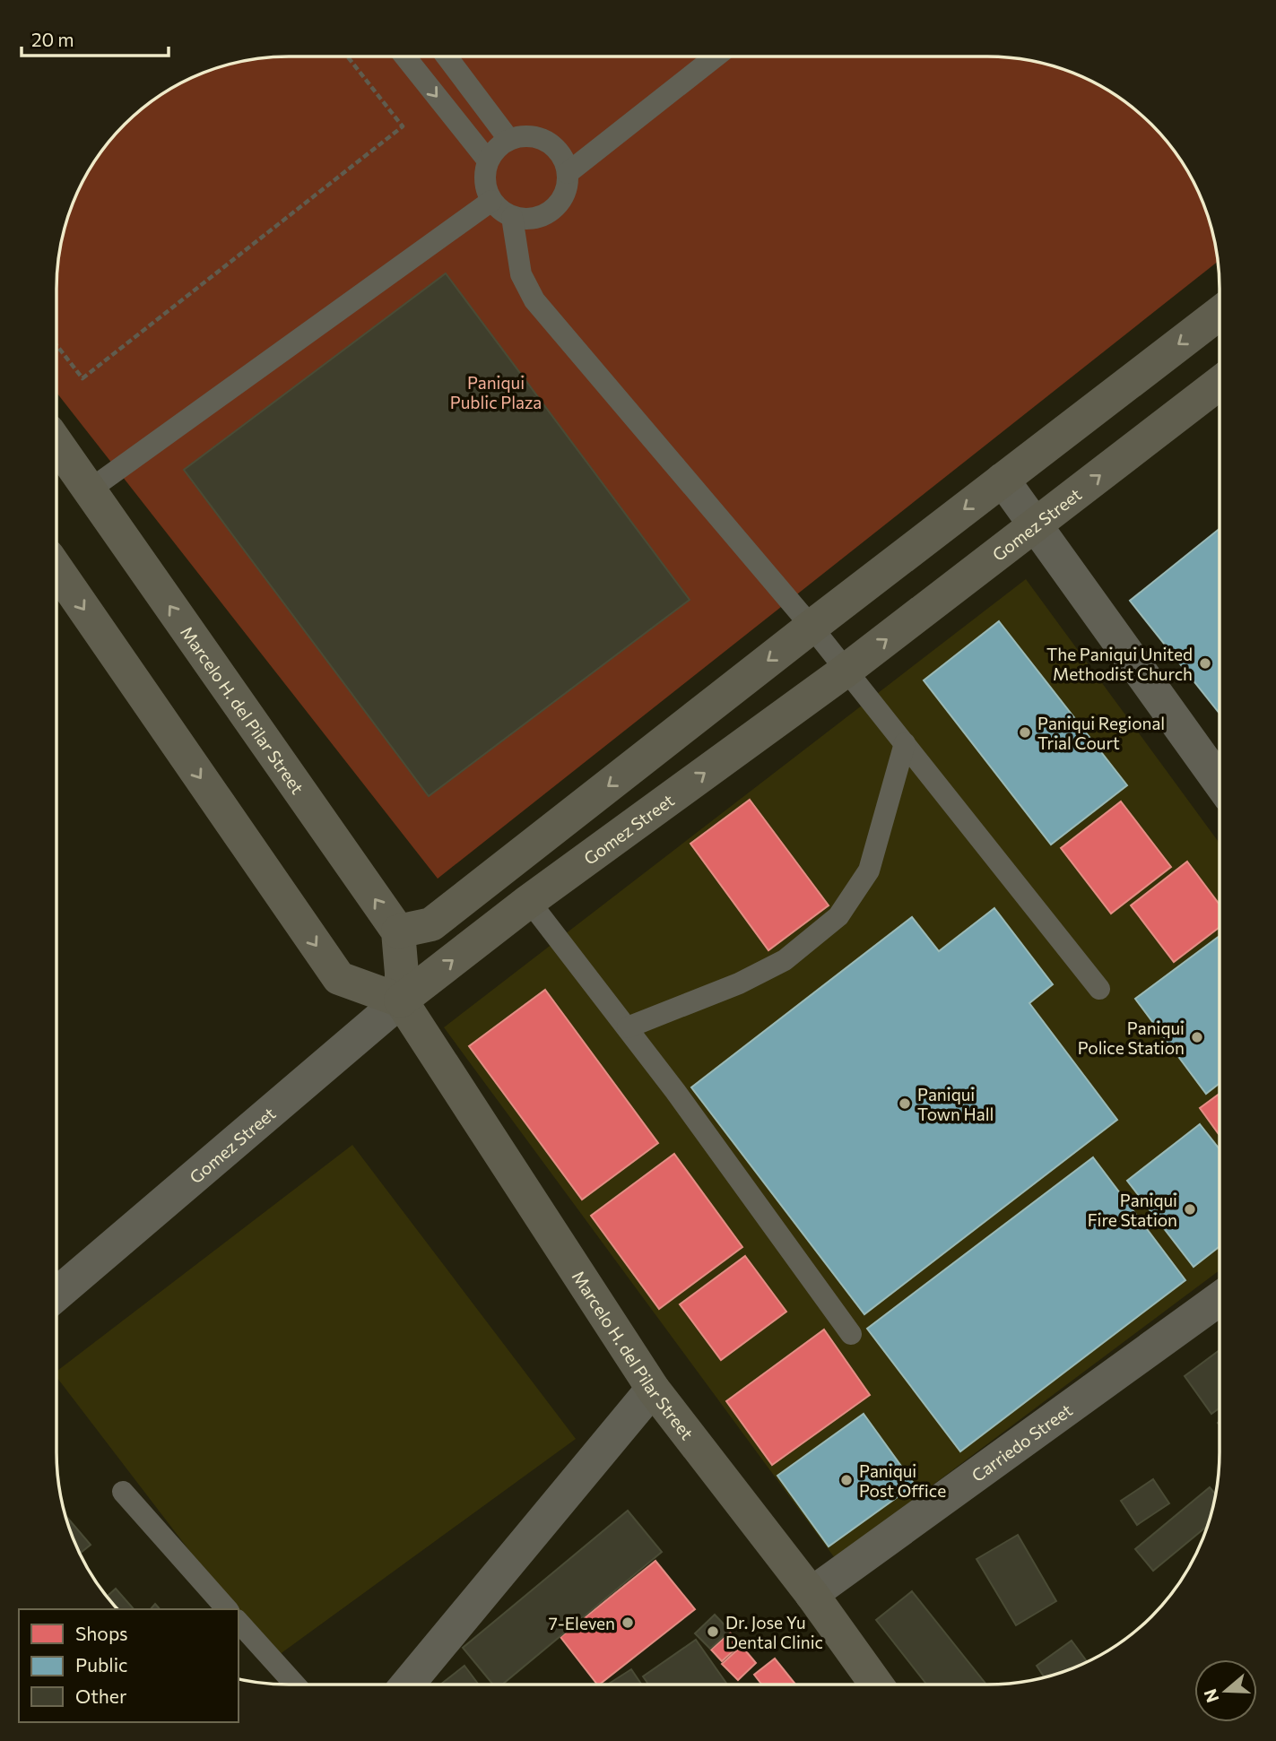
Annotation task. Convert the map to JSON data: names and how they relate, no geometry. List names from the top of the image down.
{
  "streets": {
    "main road": ["Gomez Street", "Marcelo H. del Pilar Street"],
    "street": ["Carriedo Street"]
  },
  "crossings": [
    ["Gomez Street", "Marcelo H. del Pilar Street"],
    ["Marcelo H. del Pilar Street", "Carriedo Street"]
  ],
  "parks": ["Paniqui Public Plaza"],
  "places": [
    "The Paniqui United Methodist Church",
    "Paniqui Regional Trial Court",
    "Paniqui Police Station",
    "Paniqui Town Hall",
    "Paniqui Fire Station",
    "Paniqui Post Office",
    "7-Eleven",
    "Dr. Jose Yu Dental Clinic"
  ],
  "legend": ["Shops", "Public", "Other"],
  "scale_bar": "20 m",
  "north": "left"
}
